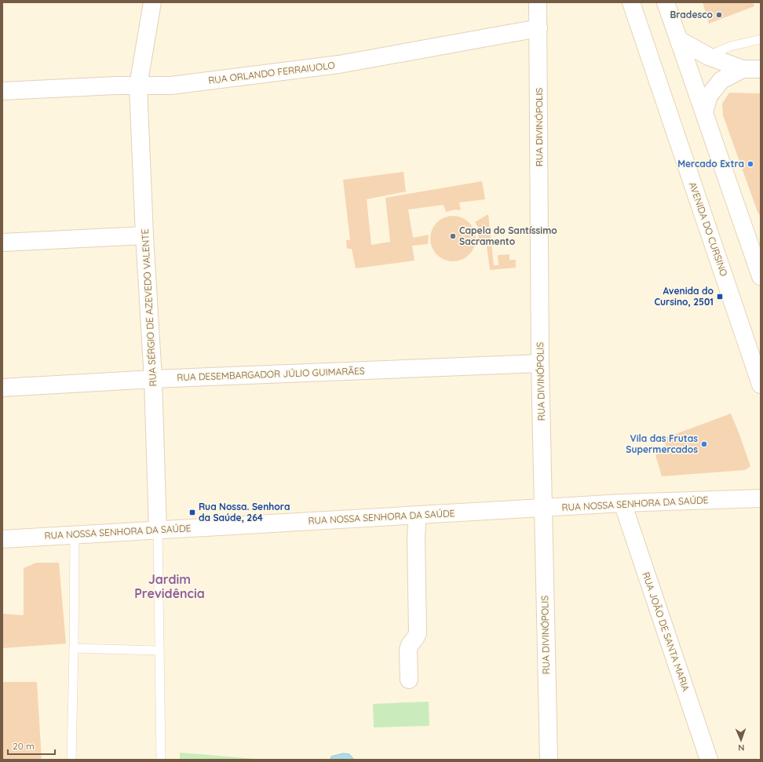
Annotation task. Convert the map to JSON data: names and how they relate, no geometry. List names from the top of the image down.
{
  "streets": {
    "street": [
      "RUA ORLANDO FERRAIUOLO",
      "RUA DIVINÓPOLIS",
      "AVENIDA DO CURSINO",
      "RUA SÉRGIO DE AZEVEDO VALENTE",
      "RUA DESEMBARGADOR JÚLIO GUIMARÃES",
      "RUA NOSSA SENHORA DA SAÚDE",
      "RUA JOÃO DE SANTA MARIA"
    ]
  },
  "crossings": [
    ["RUA ORLANDO FERRAIUOLO", "RUA DIVINÓPOLIS"],
    ["RUA ORLANDO FERRAIUOLO", "RUA SÉRGIO DE AZEVEDO VALENTE"],
    ["RUA DIVINÓPOLIS", "RUA DESEMBARGADOR JÚLIO GUIMARÃES"],
    ["RUA DIVINÓPOLIS", "RUA NOSSA SENHORA DA SAÚDE"],
    ["RUA SÉRGIO DE AZEVEDO VALENTE", "RUA DESEMBARGADOR JÚLIO GUIMARÃES"],
    ["RUA SÉRGIO DE AZEVEDO VALENTE", "RUA NOSSA SENHORA DA SAÚDE"],
    ["RUA NOSSA SENHORA DA SAÚDE", "RUA JOÃO DE SANTA MARIA"]
  ],
  "districts": ["Jardim Previdência"],
  "places": {
    "other": [
      "Bradesco",
      "Mercado Extra",
      "Capela do Santíssimo Sacramento",
      "Vila das Frutas Supermercados"
    ],
    "transit": ["Avenida do Cursino, 2501", "Rua Nossa. Senhora da Saúde, 264"]
  },
  "scale_bar": "20 m",
  "north": "bottom"
}
